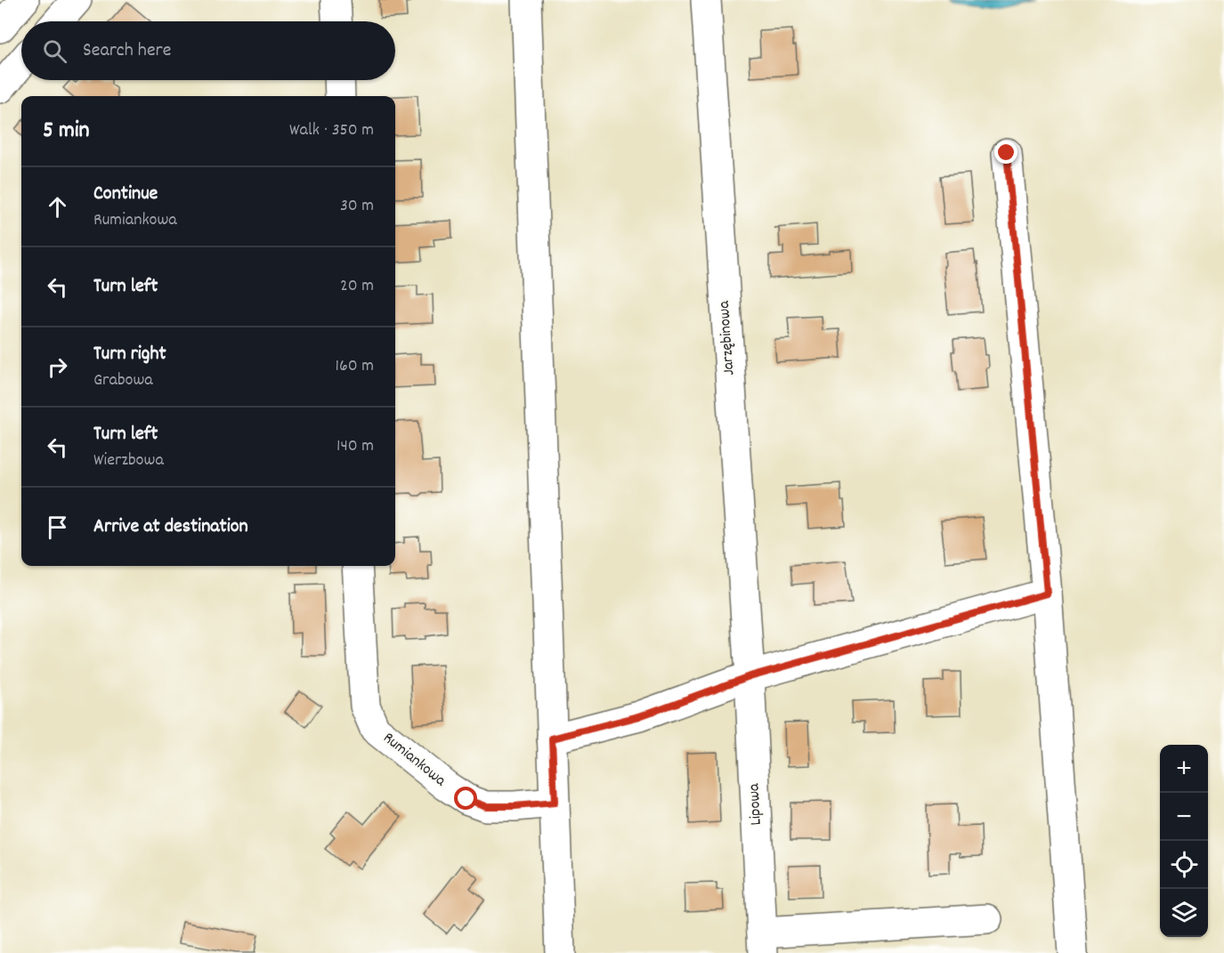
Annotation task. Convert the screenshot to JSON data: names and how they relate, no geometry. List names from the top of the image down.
{
  "streets": {
    "street": ["Jarzębinowa", "Rumiankowa", "Lipowa"]
  },
  "crossings": [
    ["Jarzębinowa", "Lipowa"]
  ],
  "page": {
    "search": "Search here",
    "heading": ["5 min", "Walk · 350 m"],
    "list": [
      ["Continue", "Rumiankowa", "30 m"],
      ["Turn left", "20 m"],
      ["Turn right", "Grabowa", "160 m"],
      ["Turn left", "Wierzbowa", "140 m"],
      "Arrive at destination"
    ],
    "map_buttons": ["+", "−"]
  }
}
